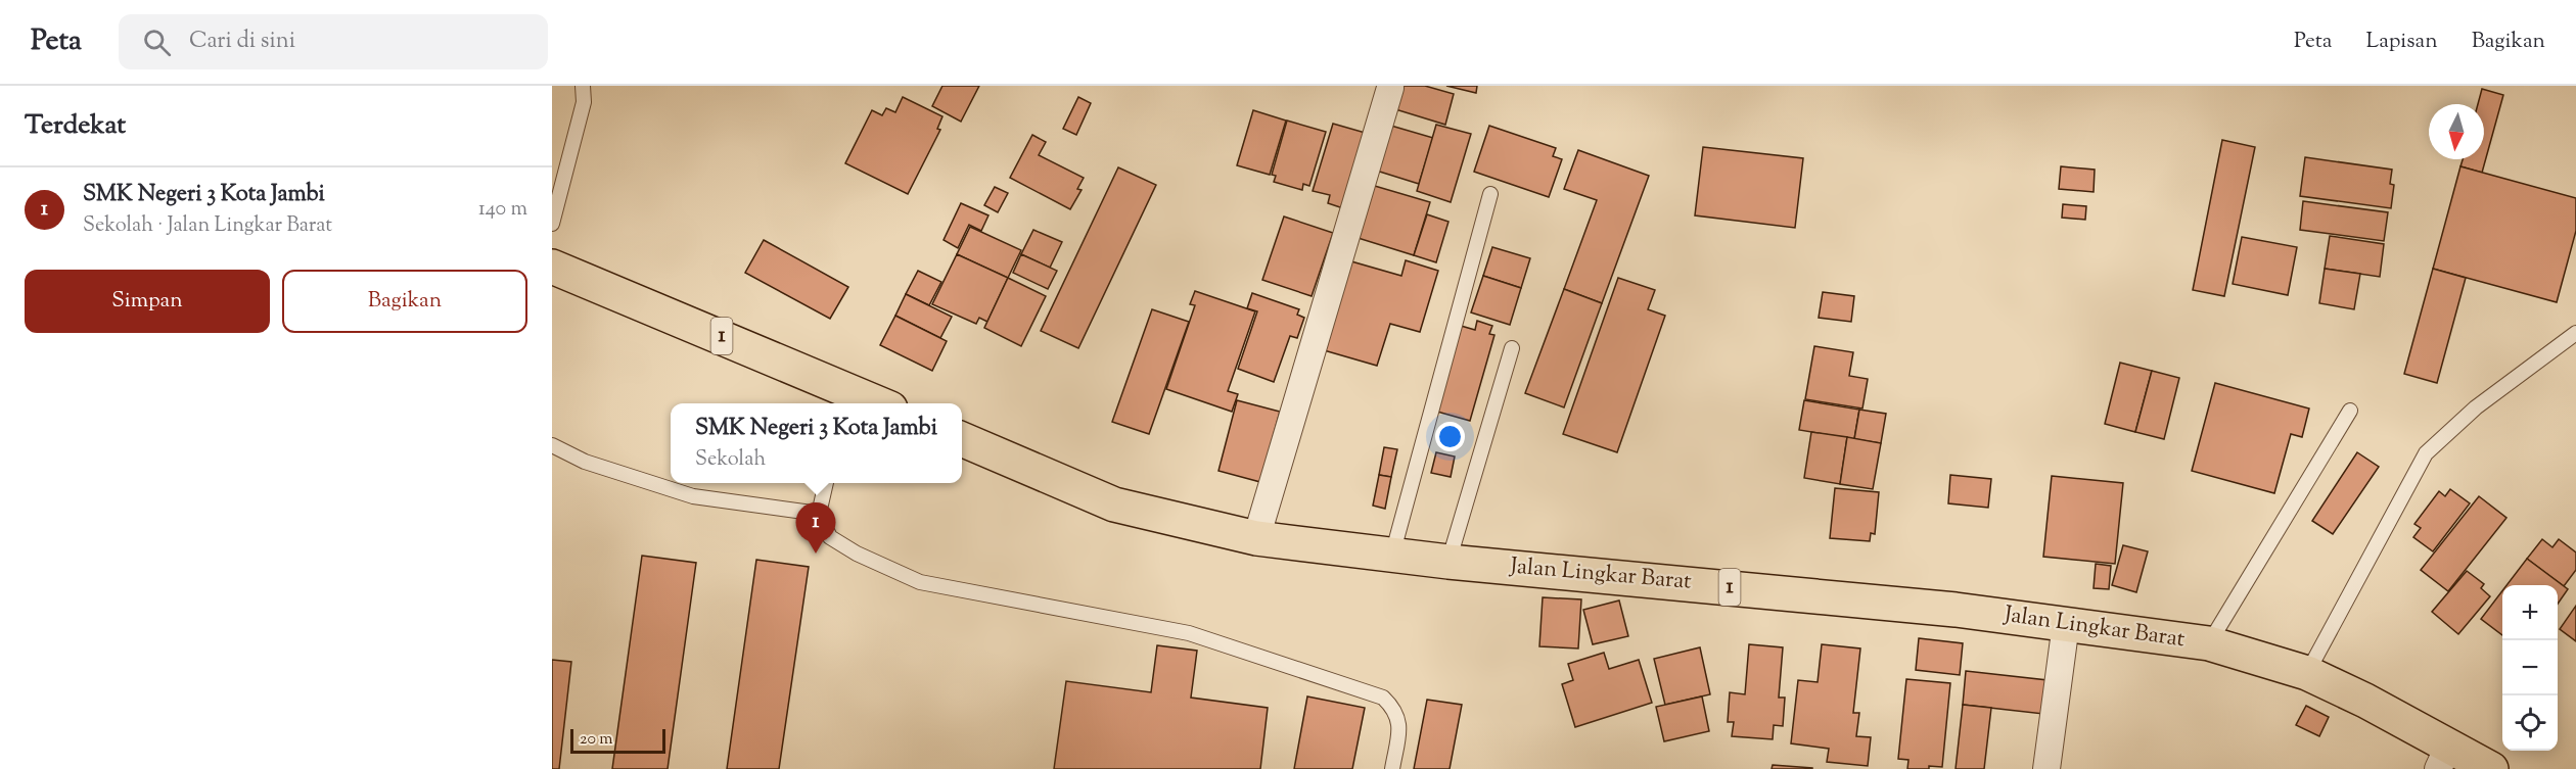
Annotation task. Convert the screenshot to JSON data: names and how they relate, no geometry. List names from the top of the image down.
{
  "streets": {
    "highway": ["1", "Jalan Lingkar Barat"]
  },
  "scale_bar": "20 m",
  "north": "bottom",
  "page": {
    "header": "Peta",
    "search": "Cari di sini",
    "nav": ["Peta", "Lapisan", "Bagikan"],
    "heading": "Terdekat",
    "list": [
      {
        "mark": "1",
        "name": "SMK Negeri 3 Kota Jambi",
        "note": "Sekolah · Jalan Lingkar Barat",
        "value": "140 m"
      }
    ],
    "buttons": ["Simpan", "Bagikan"],
    "popup": ["SMK Negeri 3 Kota Jambi", "Sekolah"],
    "pins": "1",
    "map_buttons": ["+", "−"],
    "scale": "20 m"
  }
}
